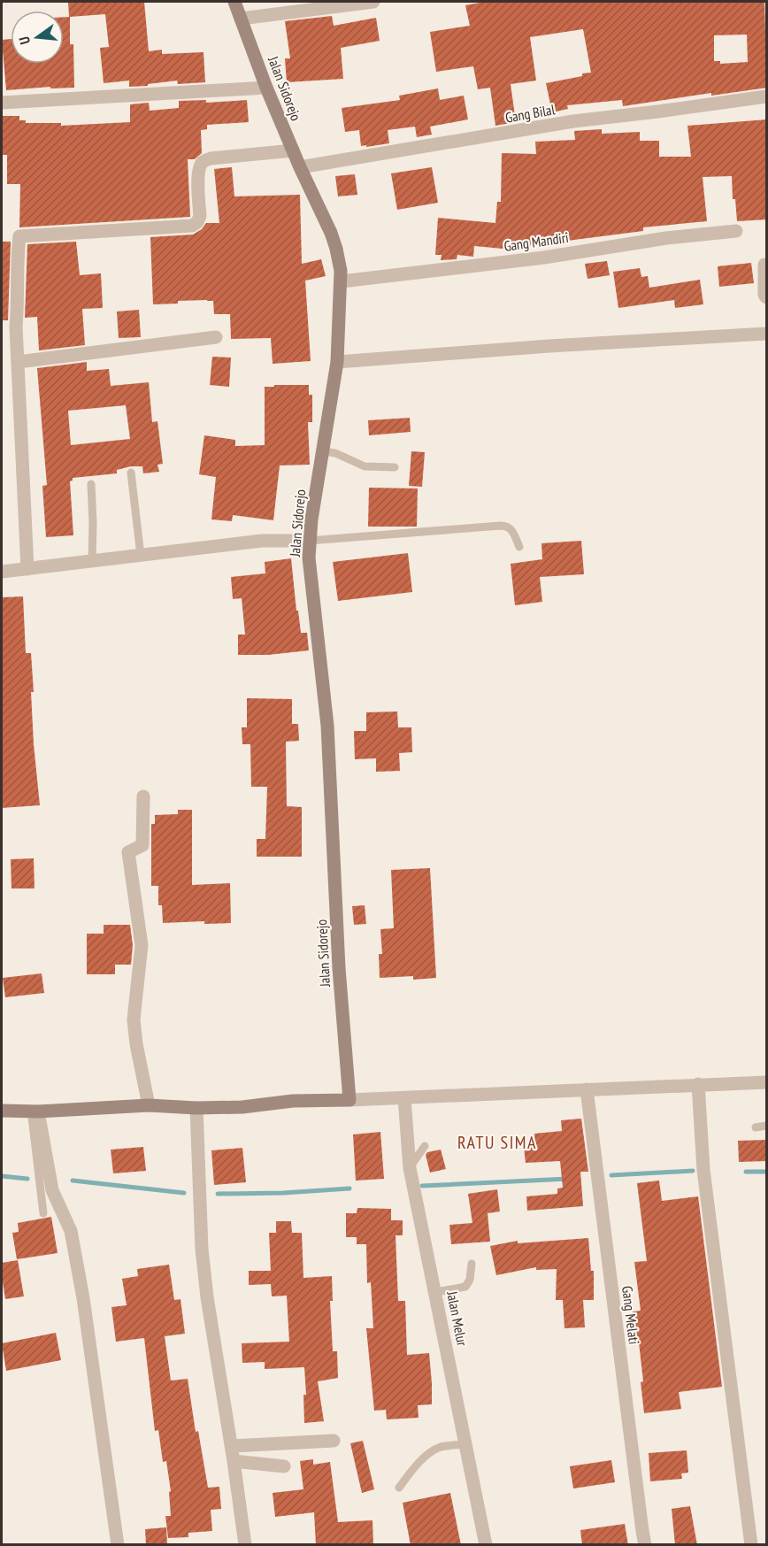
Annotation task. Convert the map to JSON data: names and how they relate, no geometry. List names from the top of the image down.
{
  "streets": {
    "street": [
      "Jalan Sidorejo",
      "Gang Bilal",
      "Gang Mandiri",
      "Gang Melati",
      "Jalan Melur"
    ]
  },
  "crossings": [
    ["Jalan Sidorejo", "Gang Bilal"],
    ["Jalan Sidorejo", "Gang Mandiri"]
  ],
  "districts": ["RATU SIMA"],
  "north": "left"
}
